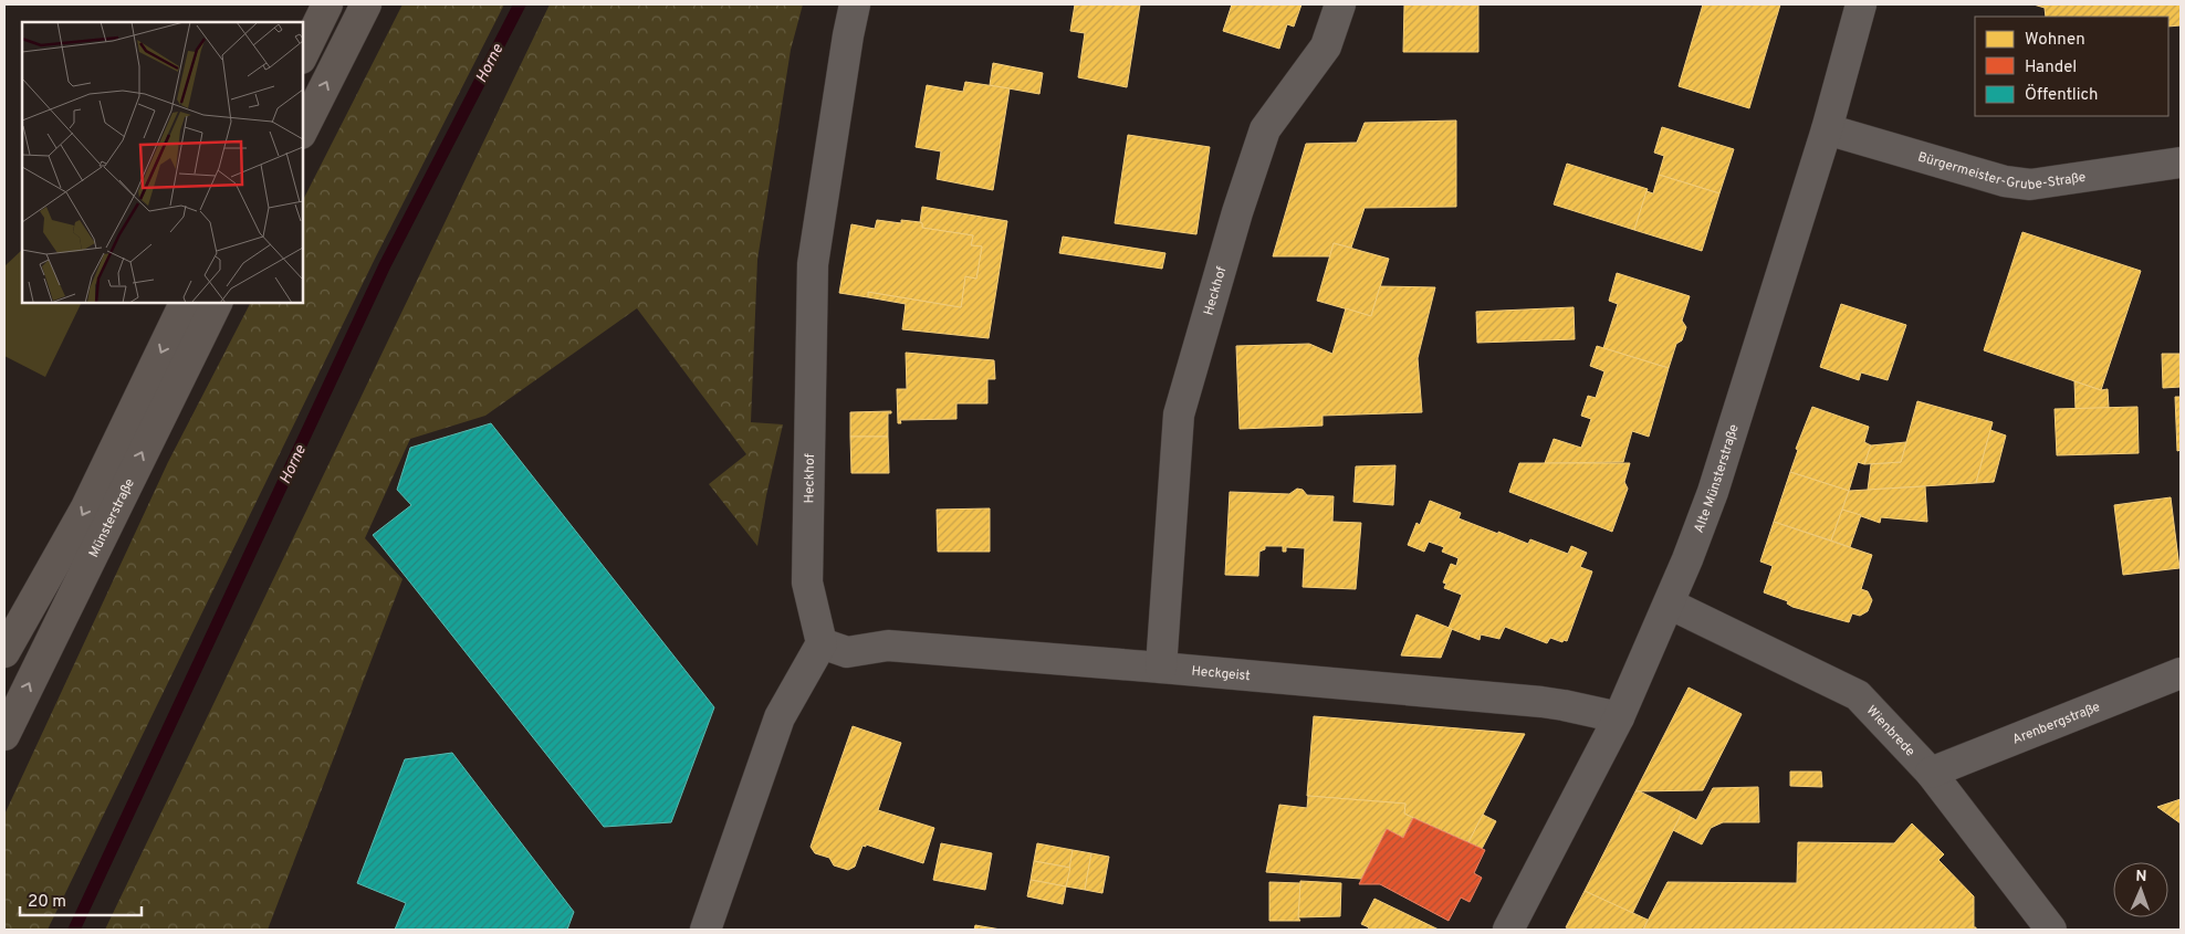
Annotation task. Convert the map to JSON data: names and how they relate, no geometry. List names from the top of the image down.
{
  "streets": {
    "main road": ["Münsterstraße"],
    "street": [
      "Bürgermeister-Grube-Straße",
      "Heckhof",
      "Alte Münsterstraße",
      "Heckgeist",
      "Arenbergstraße",
      "Wienbrede"
    ]
  },
  "crossings": [
    ["Bürgermeister-Grube-Straße", "Alte Münsterstraße"],
    ["Heckhof", "Heckgeist"],
    ["Alte Münsterstraße", "Heckgeist"],
    ["Alte Münsterstraße", "Wienbrede"],
    ["Arenbergstraße", "Wienbrede"]
  ],
  "water": ["Horne"],
  "legend": ["Wohnen", "Handel", "Öffentlich"],
  "scale_bar": "20 m",
  "north": "top"
}
